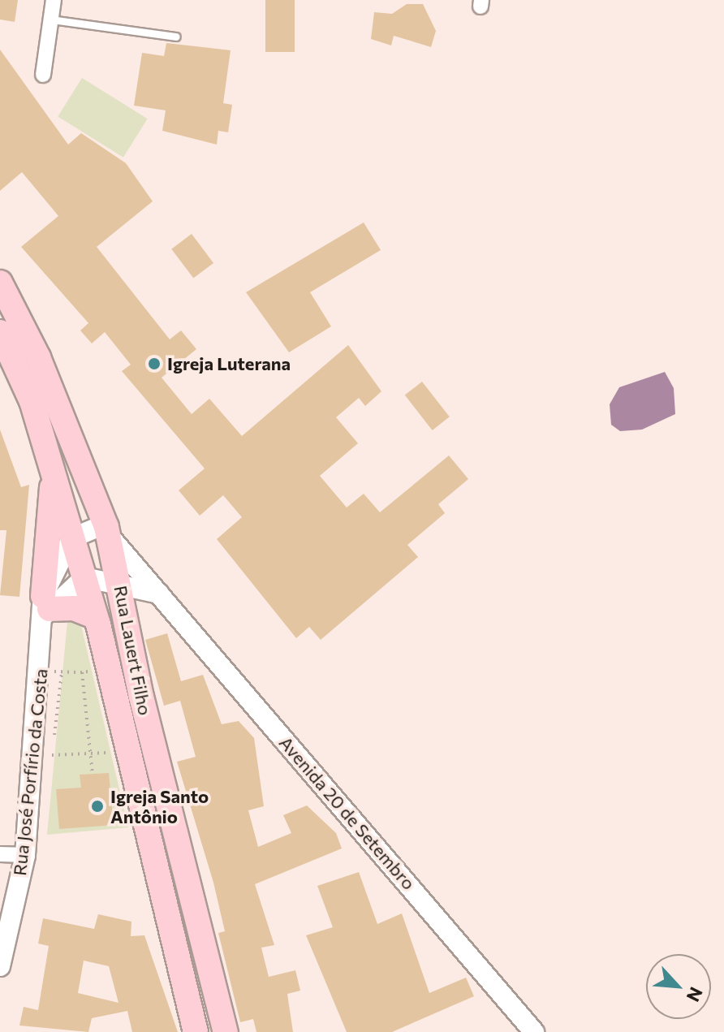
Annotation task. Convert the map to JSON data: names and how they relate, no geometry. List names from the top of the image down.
{
  "streets": {
    "main road": ["Rua Lauert Filho"],
    "street": ["Rua José Porfírio da Costa", "Avenida 20 de Setembro"]
  },
  "crossings": [
    ["Rua Lauert Filho", "Rua José Porfírio da Costa"],
    ["Rua Lauert Filho", "Avenida 20 de Setembro"]
  ],
  "places": ["Igreja Luterana", "Igreja Santo Antônio"],
  "north": "bottom right"
}
